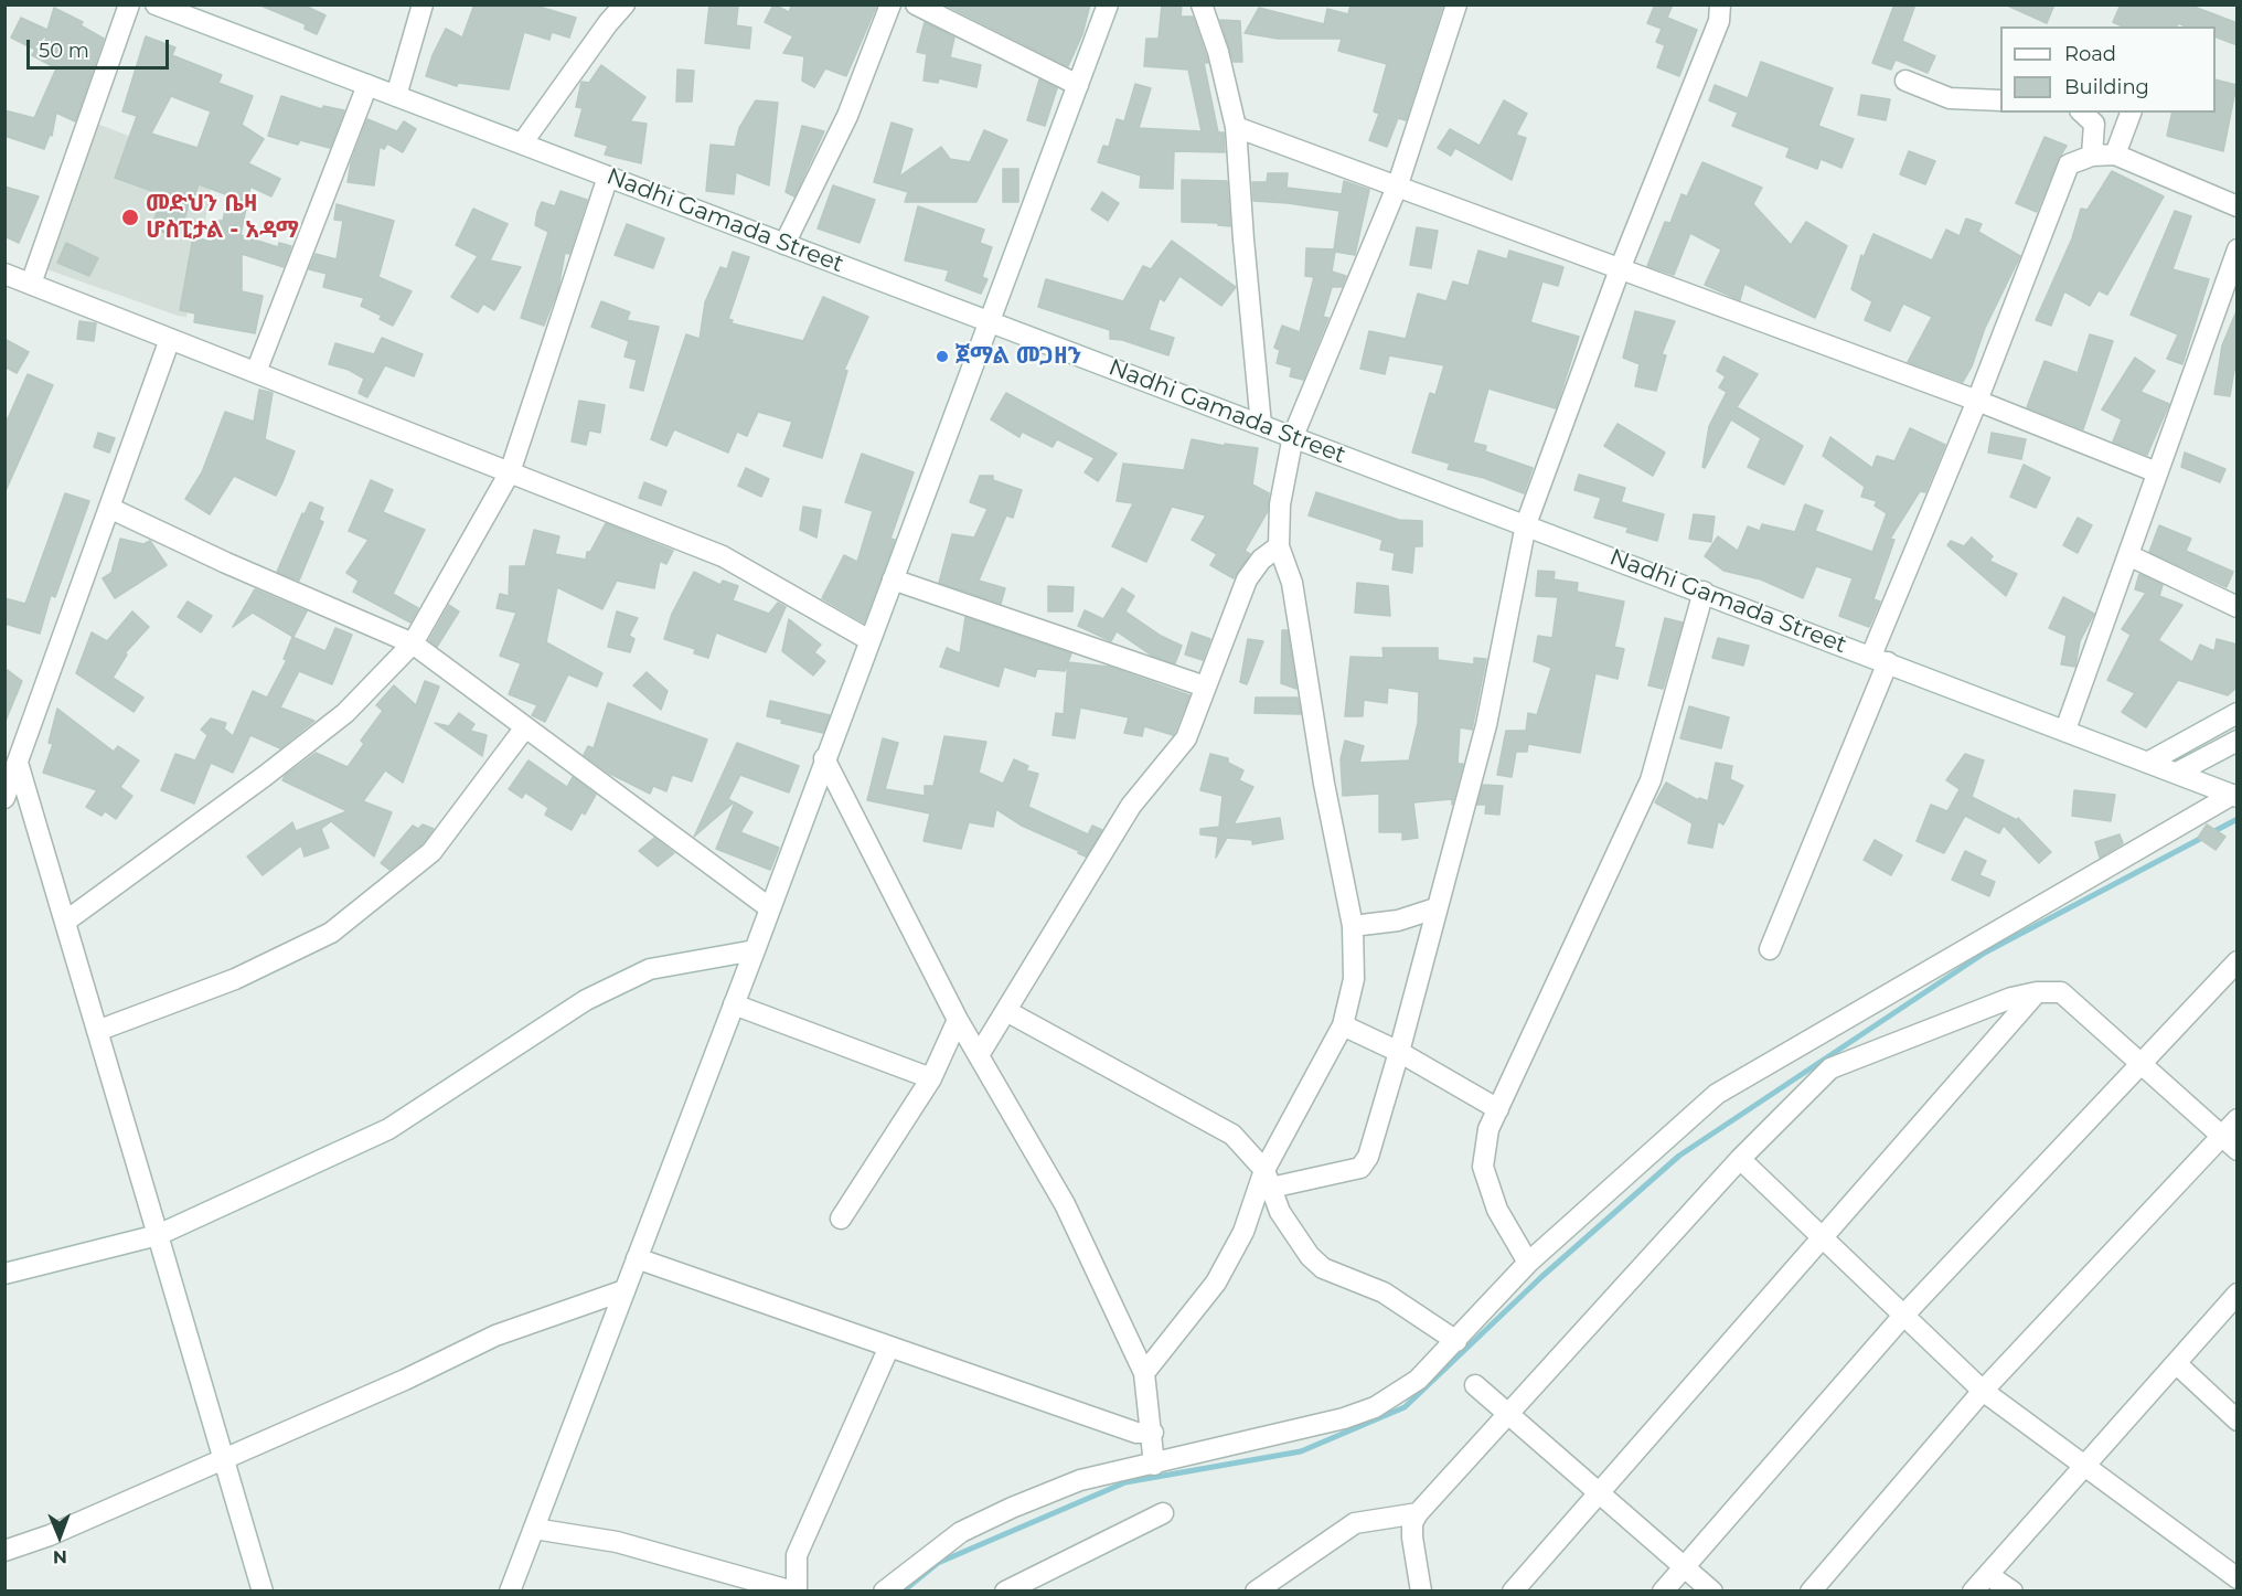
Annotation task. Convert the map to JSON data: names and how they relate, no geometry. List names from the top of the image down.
{
  "streets": {
    "street": ["Nadhi Gamada Street"]
  },
  "places": ["መድህን ቤዛ ሆስፒታል - አዳማ", "ጀማል መጋዘን"],
  "legend": ["Road", "Building"],
  "scale_bar": "50 m",
  "north": "bottom"
}
